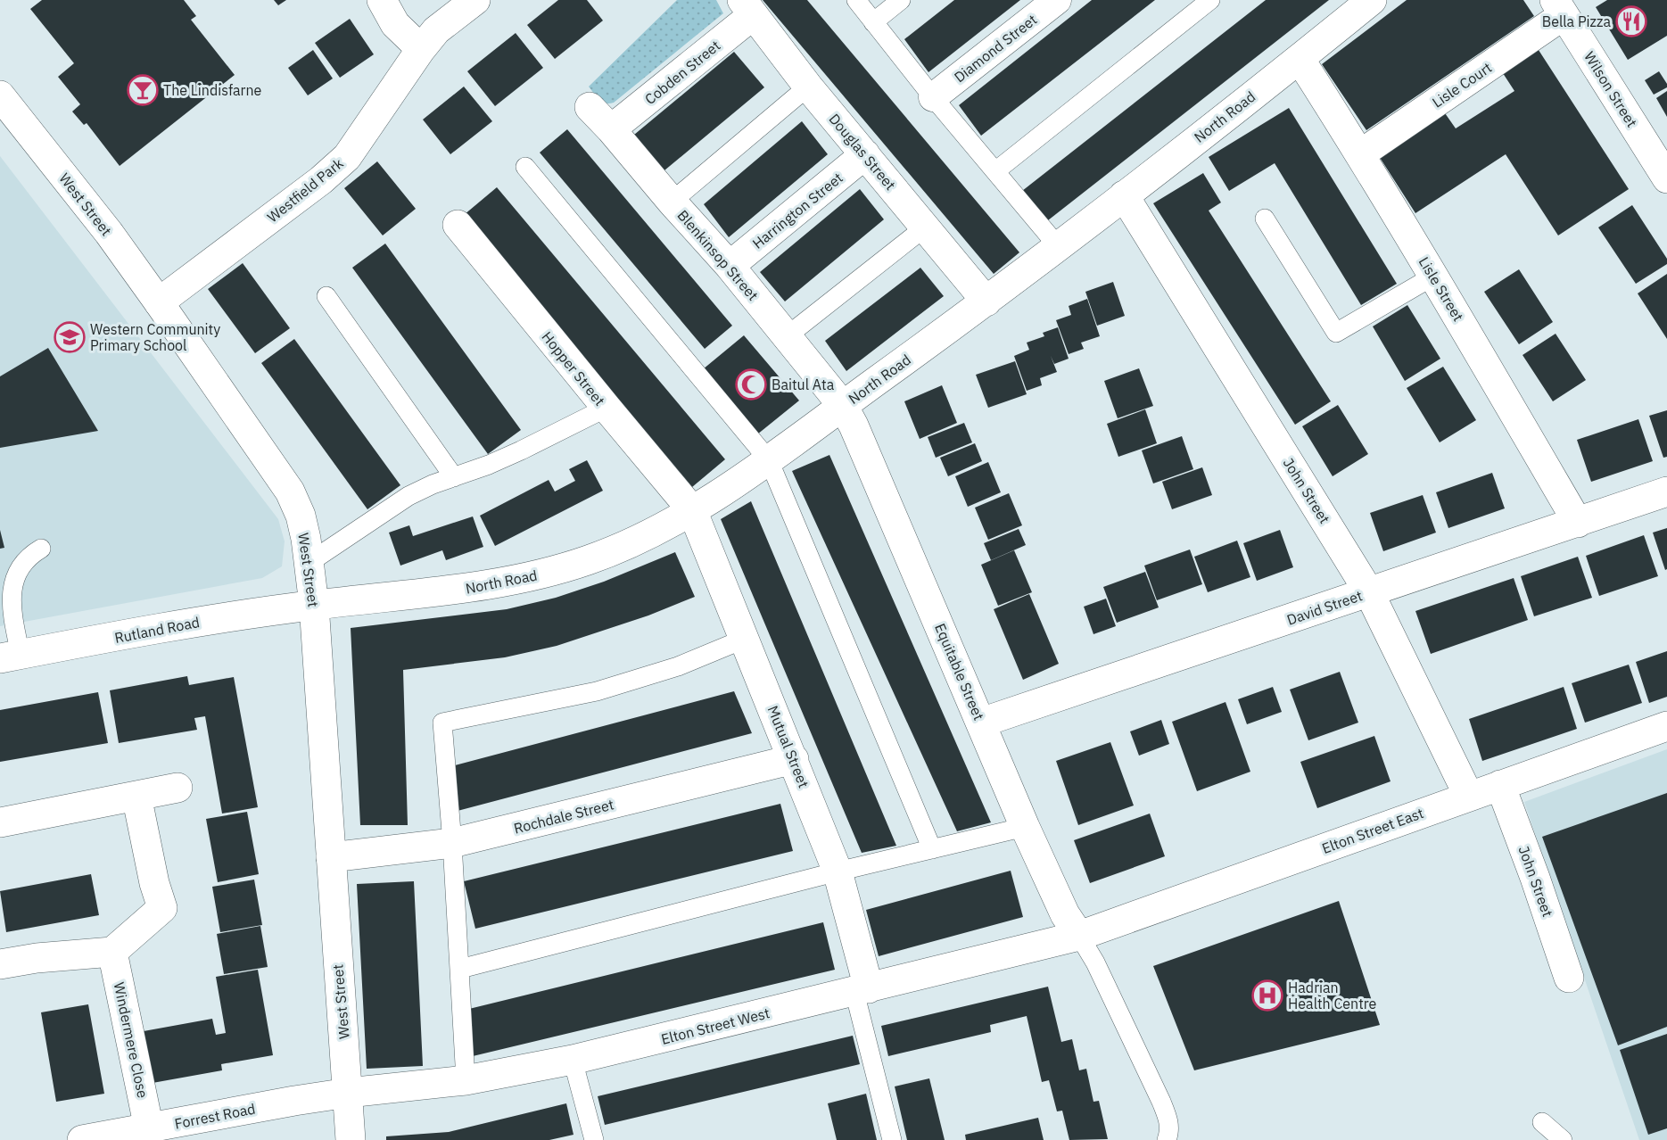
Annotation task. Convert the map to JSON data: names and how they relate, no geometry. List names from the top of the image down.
{
  "streets": {
    "street": [
      "Diamond Street",
      "Cobden Street",
      "Lisle Court",
      "Wilson Street",
      "North Road",
      "Douglas Street",
      "Westfield Park",
      "West Street",
      "Harrington Street",
      "Blenkinsop Street",
      "Lisle Street",
      "Hopper Street",
      "John Street",
      "David Street",
      "Rutland Road",
      "Equitable Street",
      "Mutual Street",
      "Rochdale Street",
      "Elton Street East",
      "Elton Street West",
      "Windermere Close",
      "Forrest Road"
    ]
  },
  "crossings": [
    ["Cobden Street", "Douglas Street"],
    ["Cobden Street", "Blenkinsop Street"],
    ["Lisle Court", "Wilson Street"],
    ["Lisle Court", "Lisle Street"],
    ["North Road", "Douglas Street"],
    ["North Road", "West Street"],
    ["North Road", "Blenkinsop Street"],
    ["North Road", "Lisle Street"],
    ["North Road", "Hopper Street"],
    ["North Road", "John Street"],
    ["North Road", "Rutland Road"],
    ["North Road", "Equitable Street"],
    ["North Road", "Mutual Street"],
    ["Douglas Street", "Harrington Street"],
    ["Westfield Park", "West Street"],
    ["West Street", "Rutland Road"],
    ["West Street", "Rochdale Street"],
    ["West Street", "Elton Street West"],
    ["West Street", "Forrest Road"],
    ["Harrington Street", "Blenkinsop Street"],
    ["Blenkinsop Street", "Equitable Street"],
    ["Lisle Street", "David Street"],
    ["Hopper Street", "Mutual Street"],
    ["John Street", "David Street"],
    ["John Street", "Elton Street East"],
    ["David Street", "Equitable Street"],
    ["Equitable Street", "Elton Street East"],
    ["Equitable Street", "Elton Street West"],
    ["Mutual Street", "Rochdale Street"],
    ["Mutual Street", "Elton Street West"],
    ["Elton Street East", "Elton Street West"],
    ["Elton Street West", "Forrest Road"],
    ["Windermere Close", "Forrest Road"]
  ],
  "places": {
    "restaurant": ["Bella Pizza"],
    "bar": ["The Lindisfarne"],
    "school or university": ["Western Community Primary School"],
    "mosque": ["Baitul Ata"],
    "hospital": ["Hadrian Health Centre"]
  }
}
